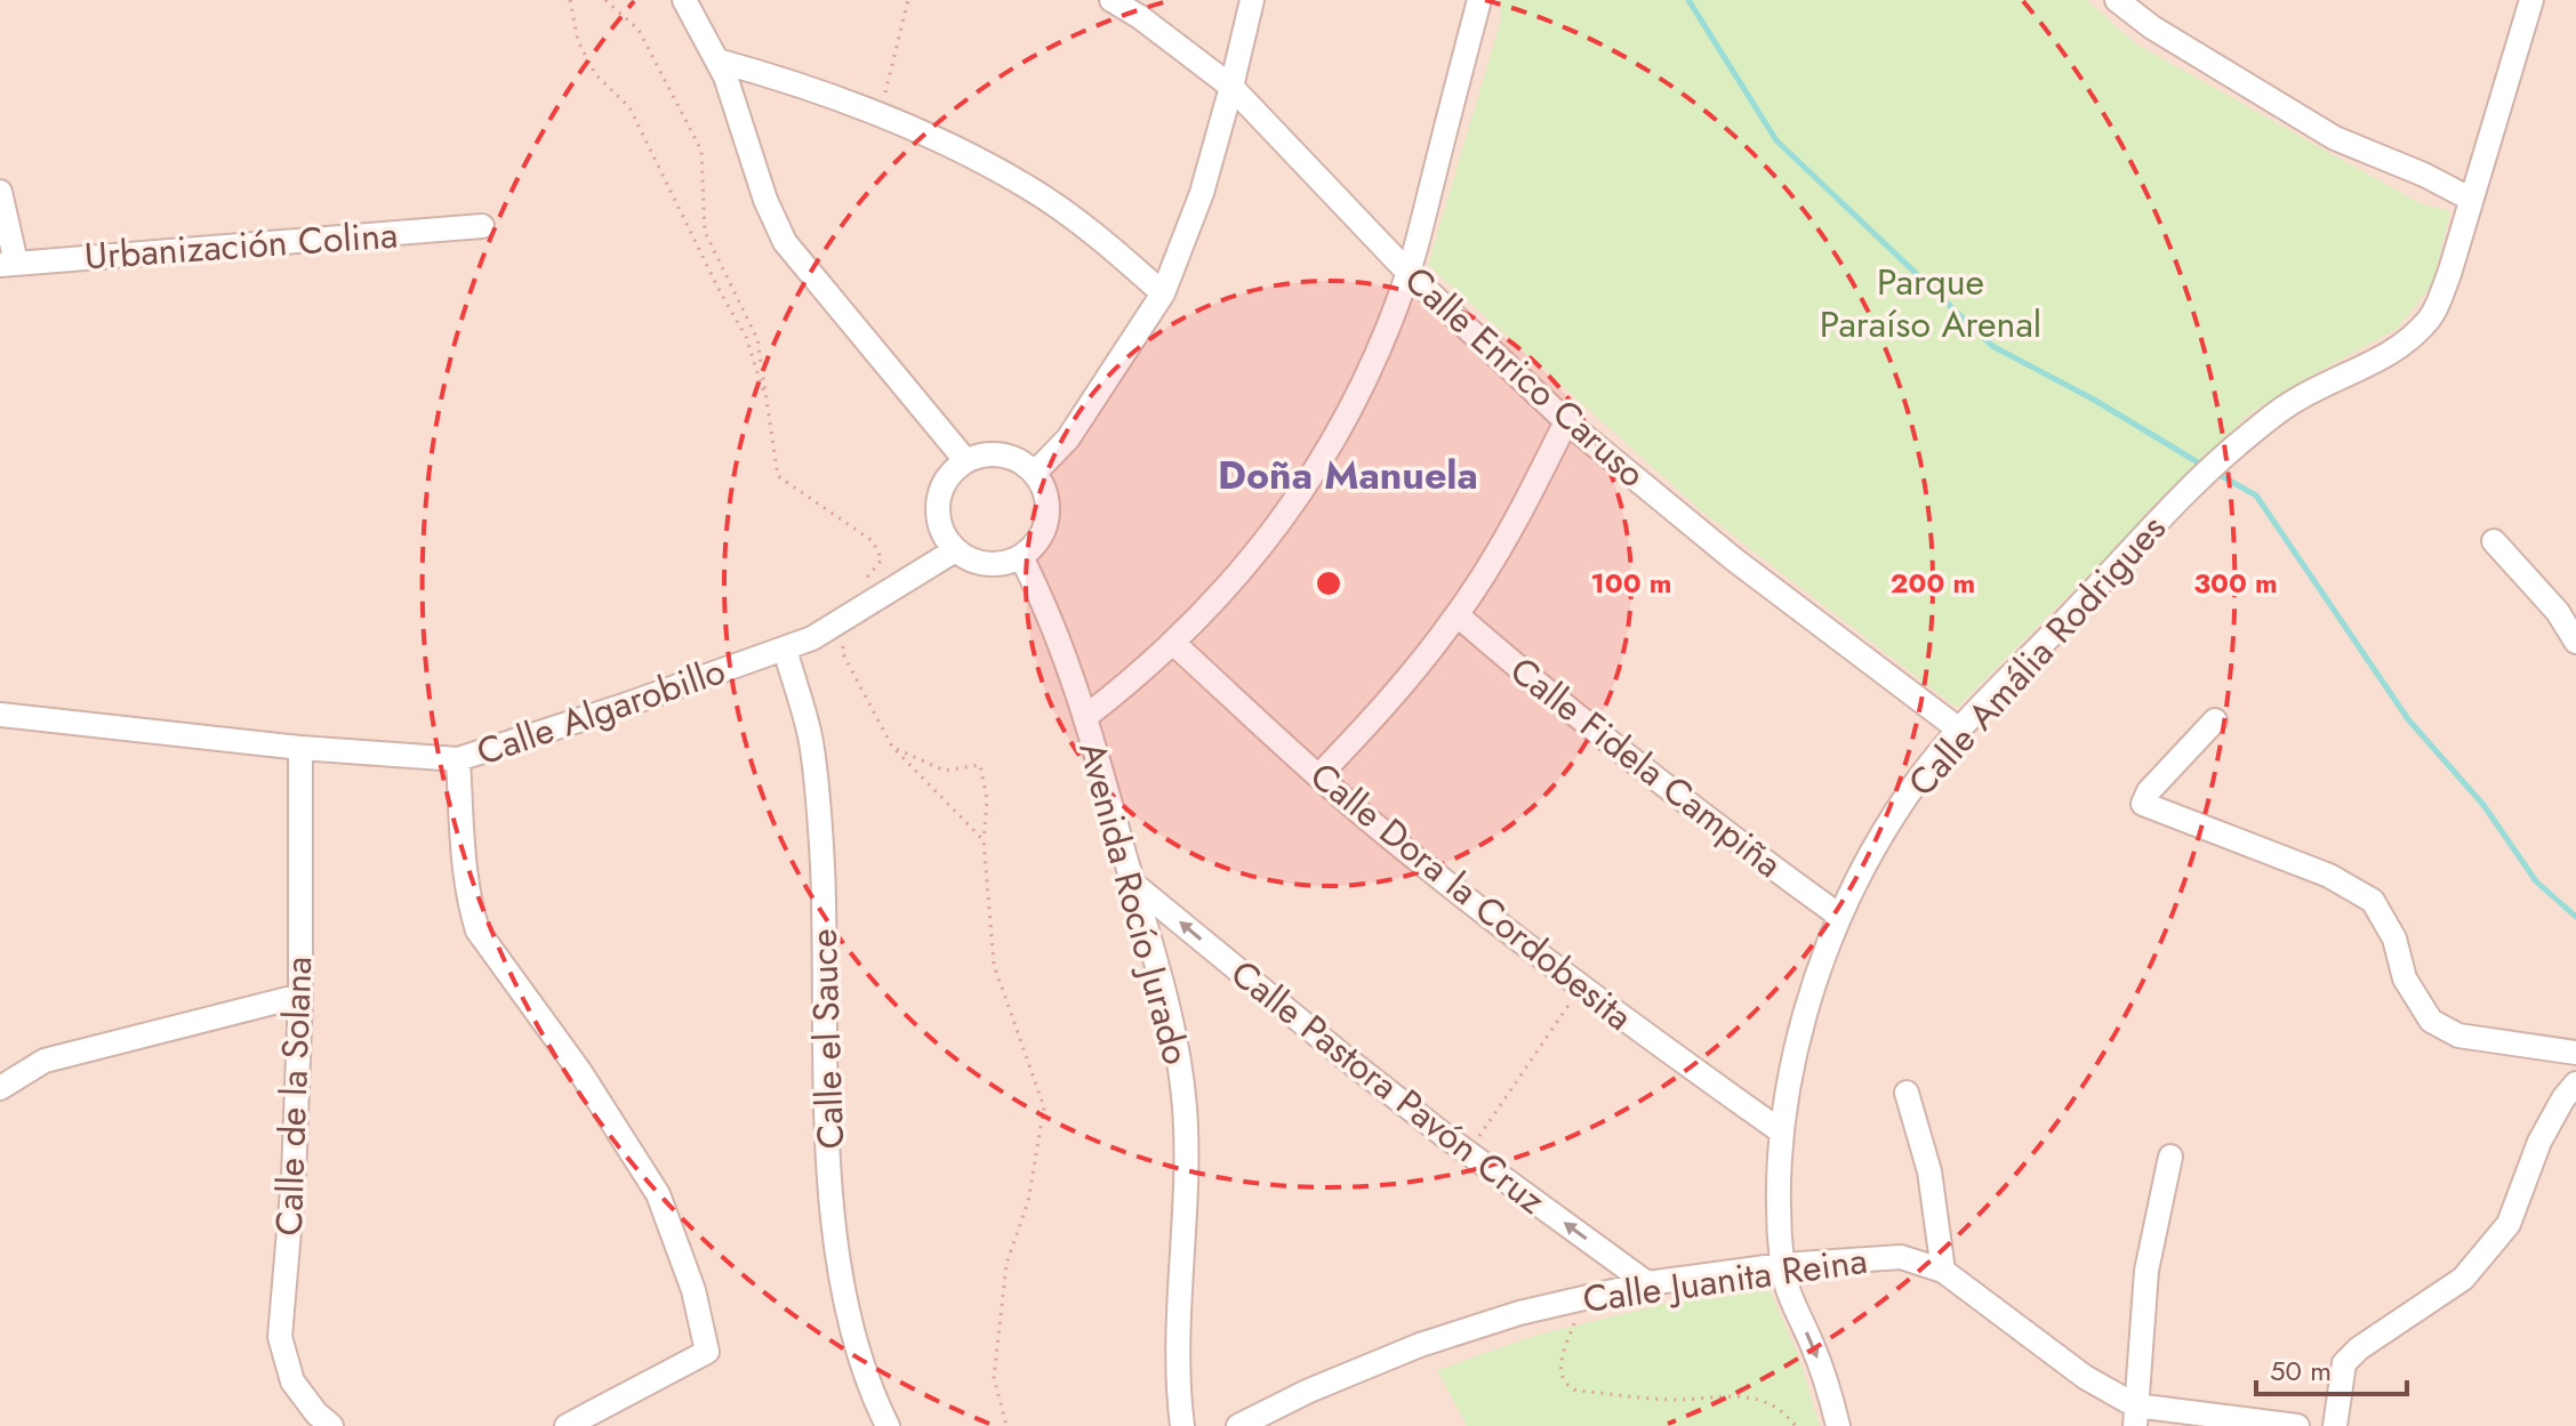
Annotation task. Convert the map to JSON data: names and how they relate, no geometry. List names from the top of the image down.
{
  "streets": {
    "street": [
      "Urbanización Colina",
      "Calle Enrico Caruso",
      "Calle Amália Rodrigues",
      "Calle Algarobillo",
      "Calle Fidela Campiña",
      "Calle Dora la Cordobesita",
      "Avenida Rocío Jurado",
      "Calle el Sauce",
      "Calle Pastora Pavón Cruz",
      "Calle de la Solana",
      "Calle Juanita Reina"
    ]
  },
  "crossings": [
    ["Calle Enrico Caruso", "Calle Amália Rodrigues"],
    ["Calle Amália Rodrigues", "Calle Fidela Campiña"],
    ["Calle Amália Rodrigues", "Calle Dora la Cordobesita"],
    ["Calle Amália Rodrigues", "Calle Juanita Reina"],
    ["Calle Algarobillo", "Avenida Rocío Jurado"],
    ["Calle Algarobillo", "Calle el Sauce"],
    ["Calle Algarobillo", "Calle de la Solana"],
    ["Avenida Rocío Jurado", "Calle Pastora Pavón Cruz"],
    ["Calle Pastora Pavón Cruz", "Calle Juanita Reina"]
  ],
  "one_way": ["Calle Pastora Pavón Cruz"],
  "districts": ["Doña Manuela"],
  "parks": ["Parque Paraíso Arenal"],
  "scale_bar": "50 m",
  "rings": ["100 m", "200 m", "300 m"]
}
